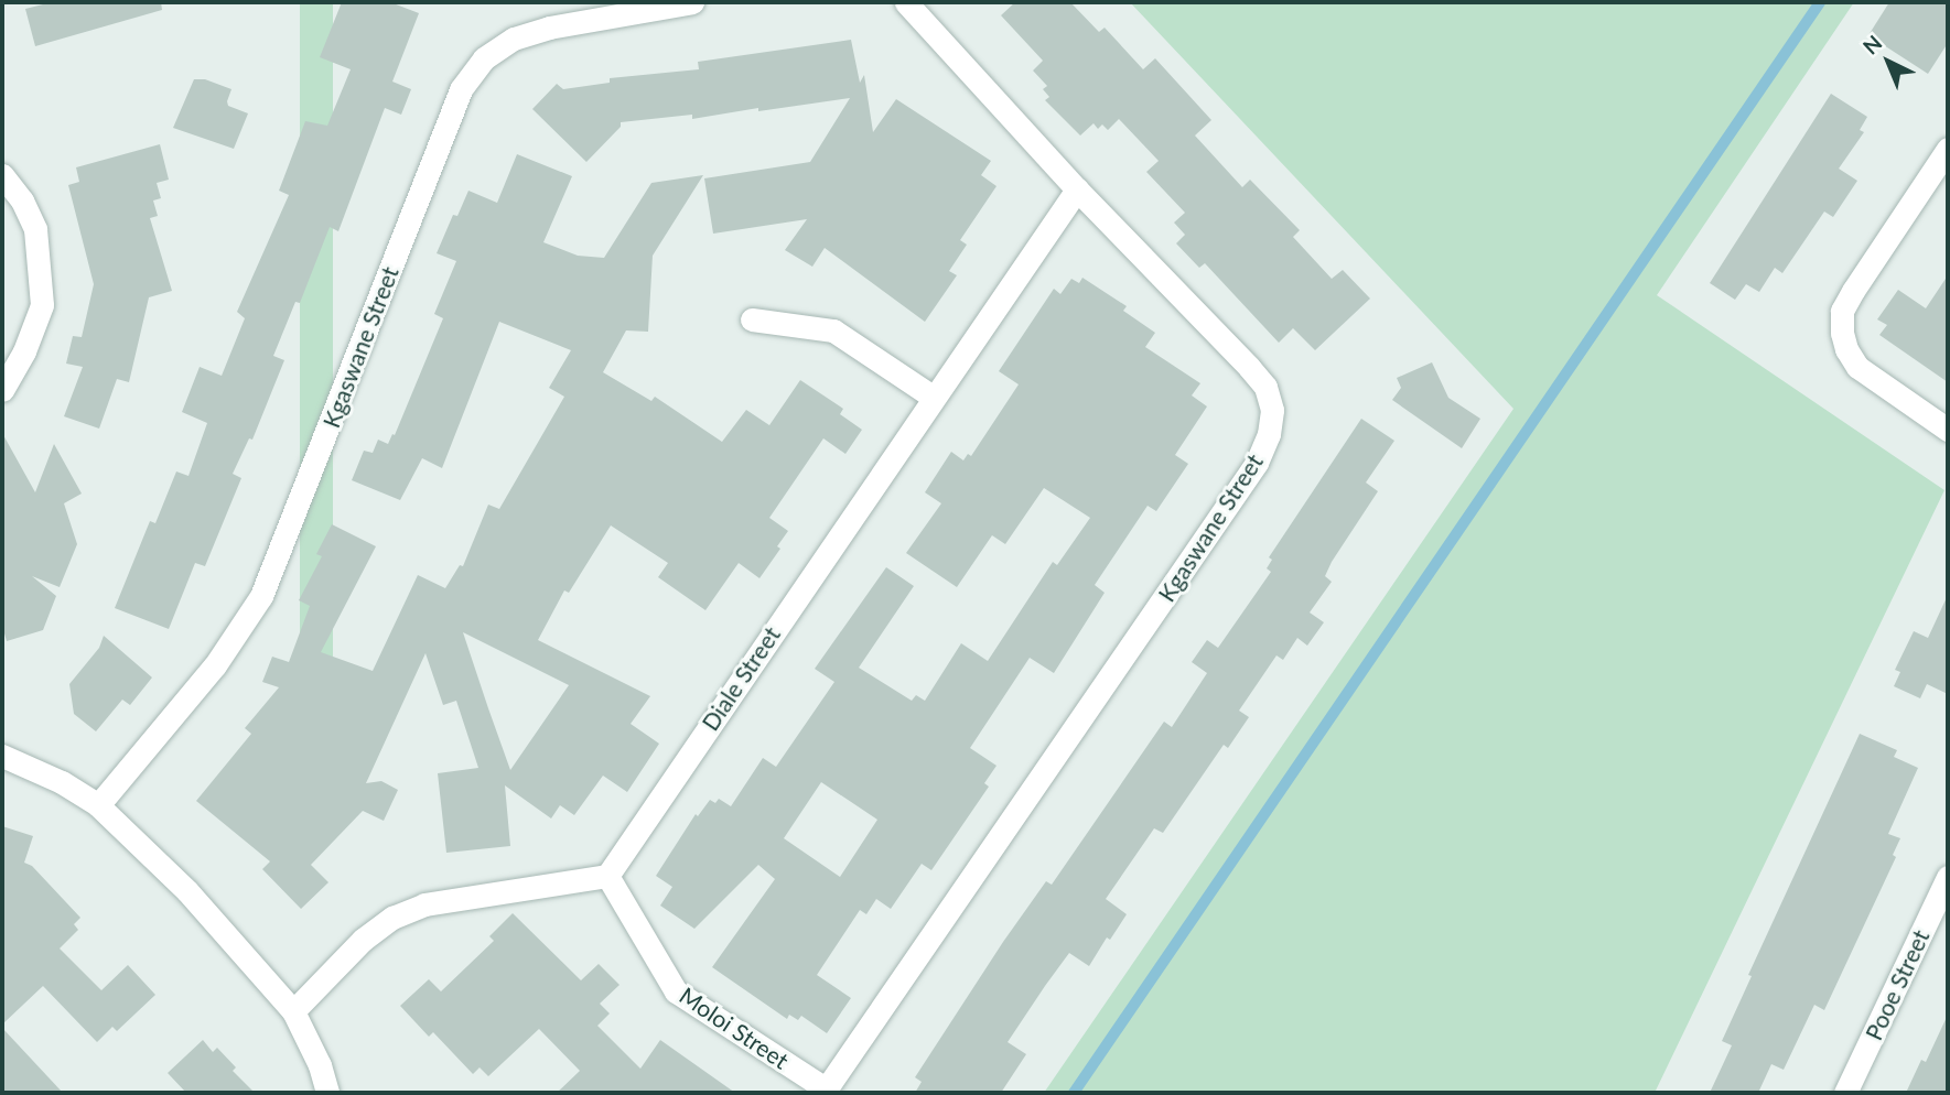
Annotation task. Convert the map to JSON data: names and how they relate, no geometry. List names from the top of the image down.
{
  "streets": {
    "street": [
      "Kgaswane Street",
      "Diale Street",
      "Pooe Street",
      "Moloi Street"
    ]
  },
  "crossings": [
    ["Kgaswane Street", "Diale Street"],
    ["Kgaswane Street", "Moloi Street"],
    ["Diale Street", "Moloi Street"]
  ],
  "north": "top left"
}
